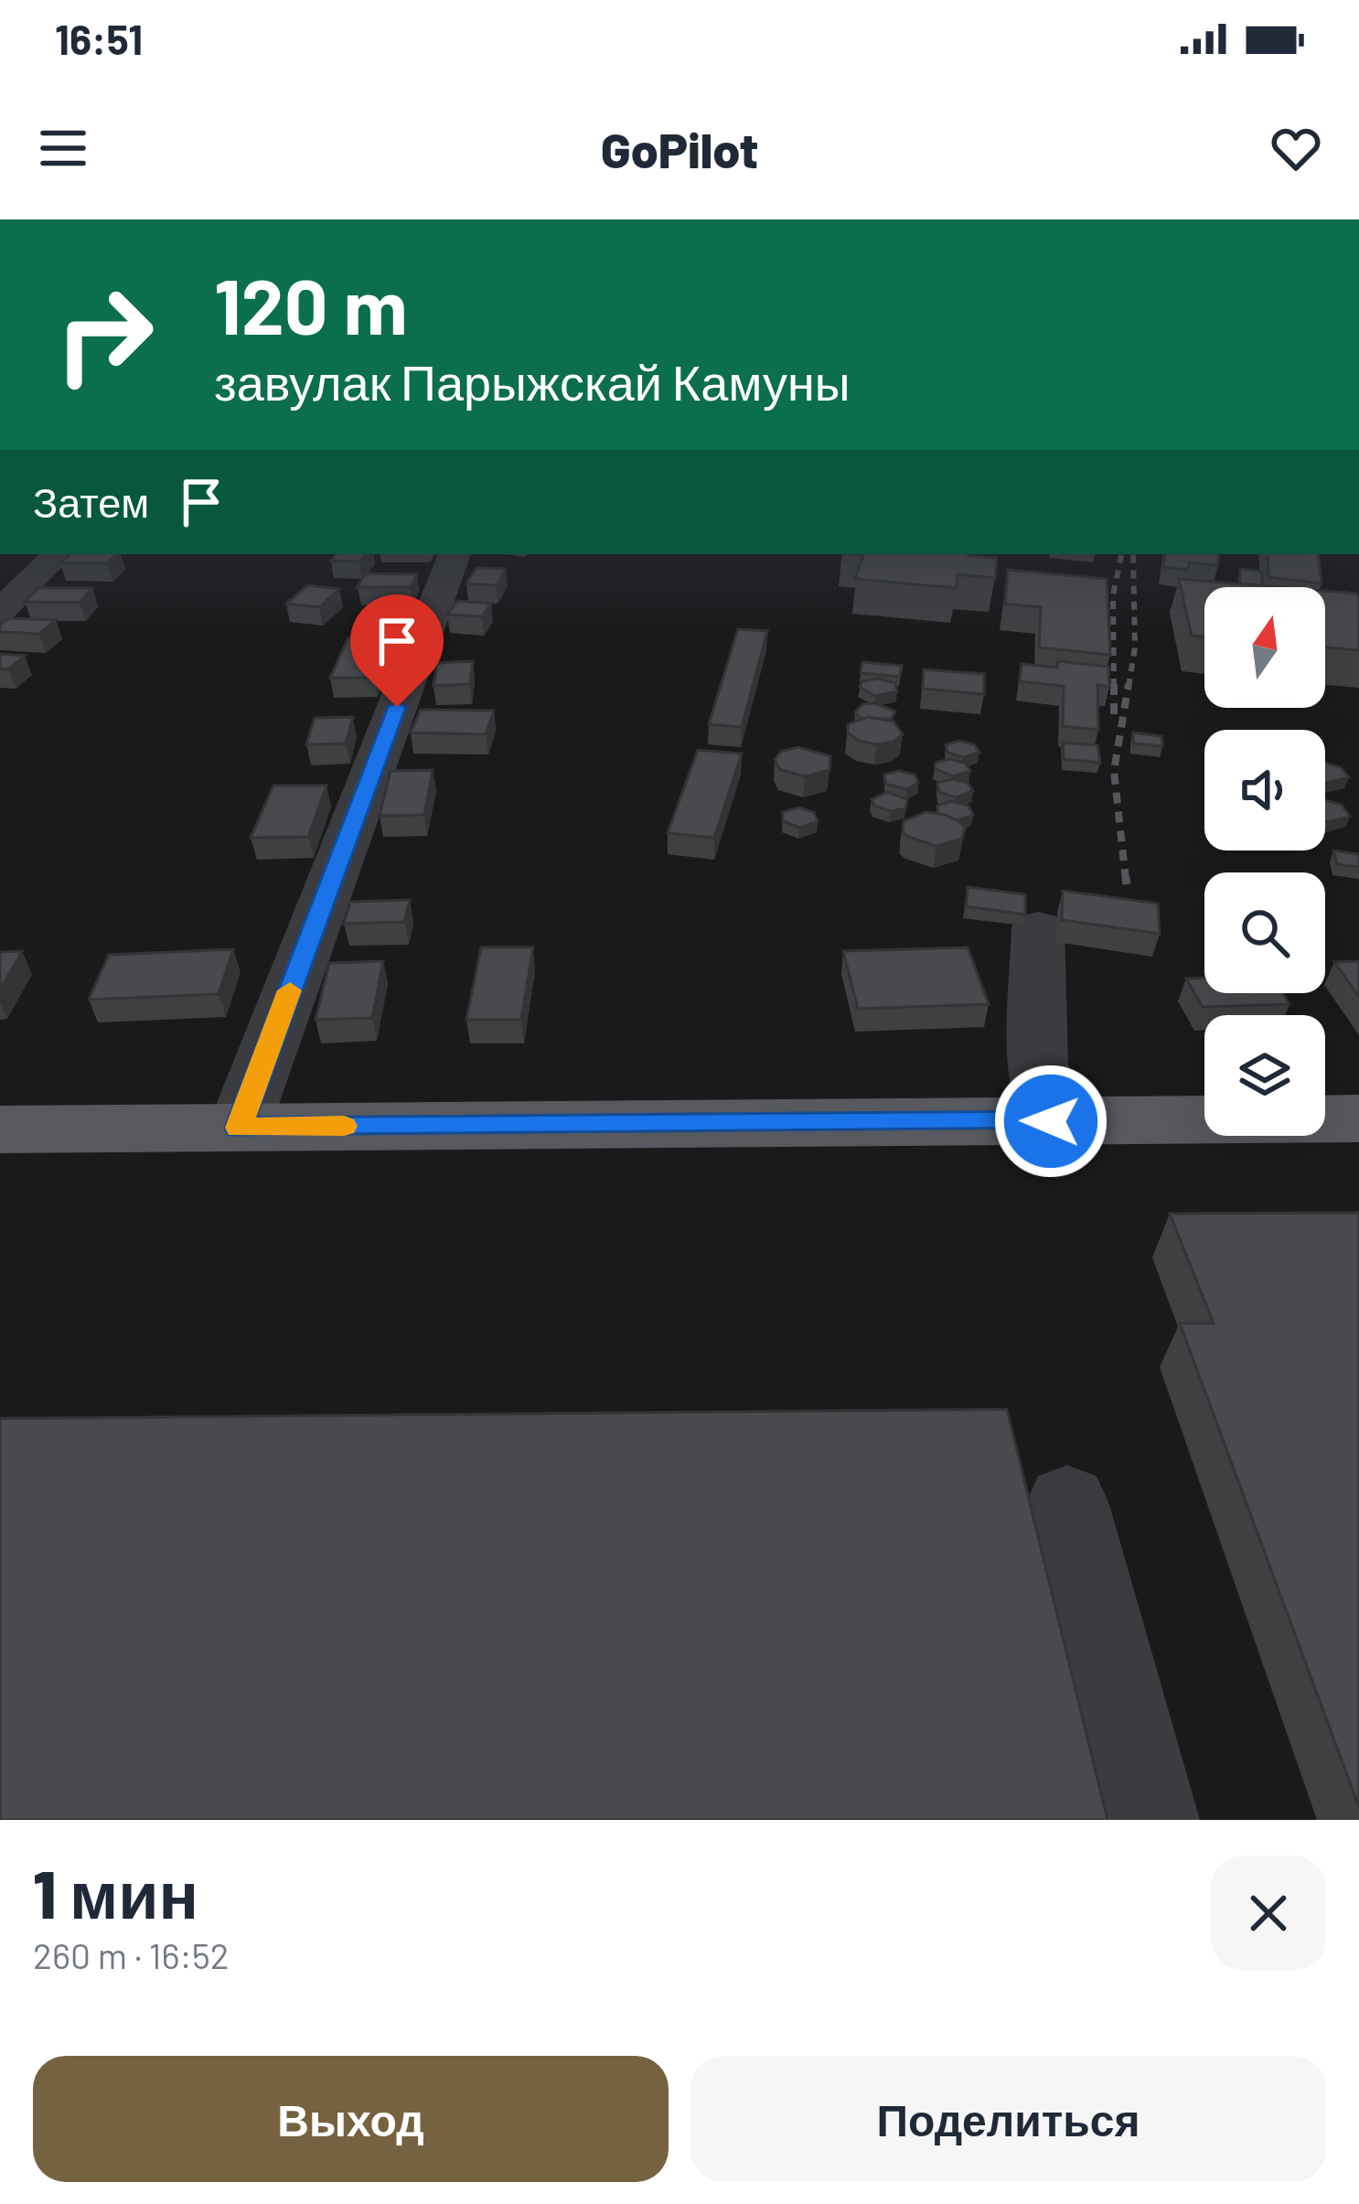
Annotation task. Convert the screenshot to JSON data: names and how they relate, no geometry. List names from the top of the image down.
{
  "north": "top",
  "page": {
    "status": "16:51",
    "header": "GoPilot",
    "turn": ["120 m", "завулак Парыжскай Камуны"],
    "then": "Затем",
    "heading": ["1 мин", "260 m · 16:52"],
    "buttons": ["Выход", "Поделиться"]
  }
}
